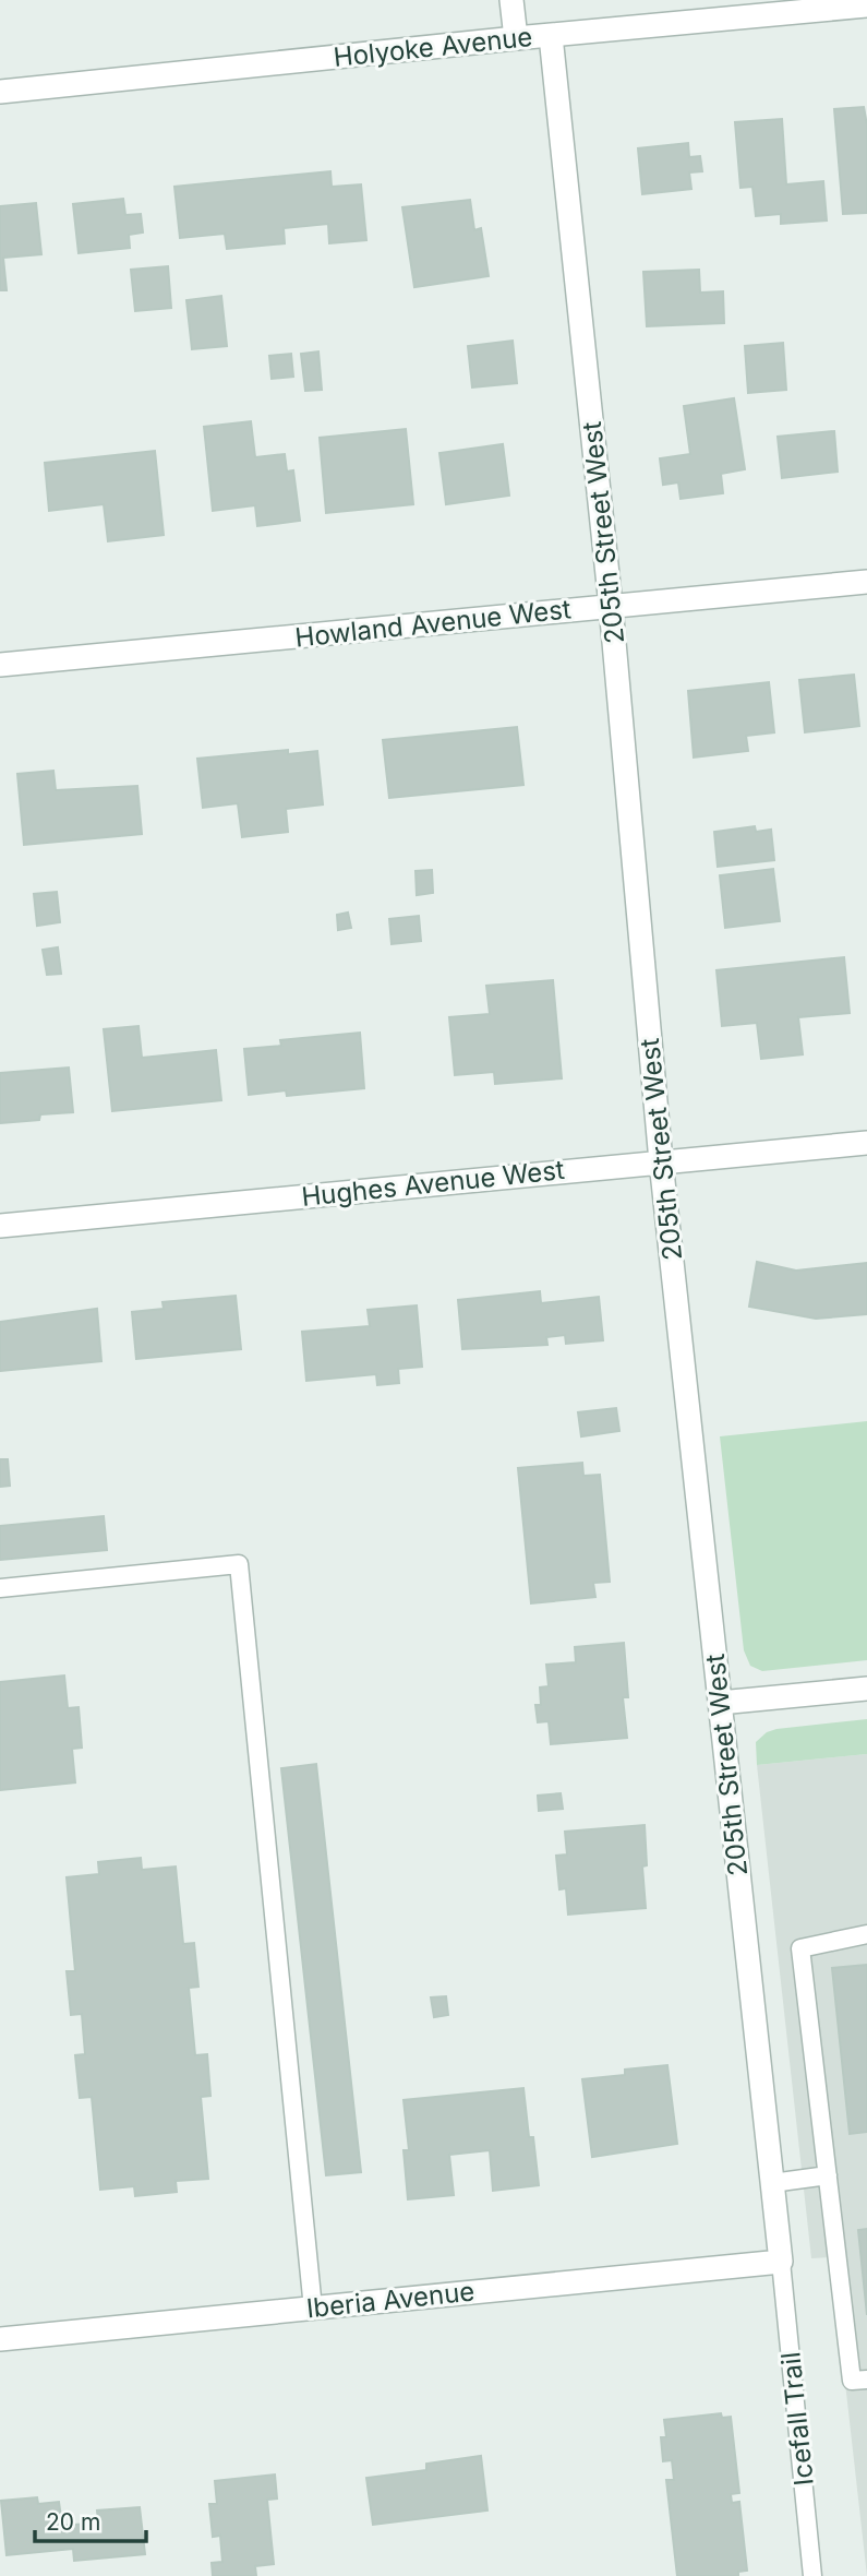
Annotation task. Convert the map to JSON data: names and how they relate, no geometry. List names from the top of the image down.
{
  "streets": {
    "street": [
      "Holyoke Avenue",
      "205th Street West",
      "Howland Avenue West",
      "Hughes Avenue West",
      "Iberia Avenue"
    ],
    "lane": ["Icefall Trail"]
  },
  "crossings": [
    ["Holyoke Avenue", "205th Street West"],
    ["205th Street West", "Howland Avenue West"],
    ["205th Street West", "Hughes Avenue West"],
    ["205th Street West", "Iberia Avenue"],
    ["205th Street West", "Icefall Trail"],
    ["Iberia Avenue", "Icefall Trail"]
  ],
  "scale_bar": "20 m"
}
